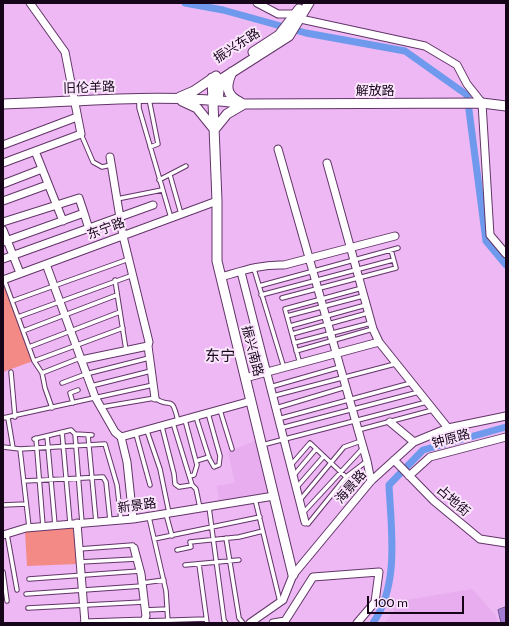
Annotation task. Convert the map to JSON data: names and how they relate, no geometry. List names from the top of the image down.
{
  "streets": {
    "street": [
      "振兴东路",
      "旧伦羊路",
      "解放路",
      "东宁路",
      "振兴南路",
      "钟原路",
      "海景路",
      "占地街",
      "新景路"
    ]
  },
  "crossings": [
    ["振兴东路", "旧伦羊路"],
    ["振兴东路", "振兴南路"],
    ["旧伦羊路", "解放路"],
    ["旧伦羊路", "振兴南路"],
    ["解放路", "振兴南路"],
    ["东宁路", "振兴南路"],
    ["振兴南路", "海景路"],
    ["振兴南路", "新景路"],
    ["钟原路", "占地街"],
    ["海景路", "占地街"]
  ],
  "districts": ["东宁"],
  "scale_bar": "100 m"
}
